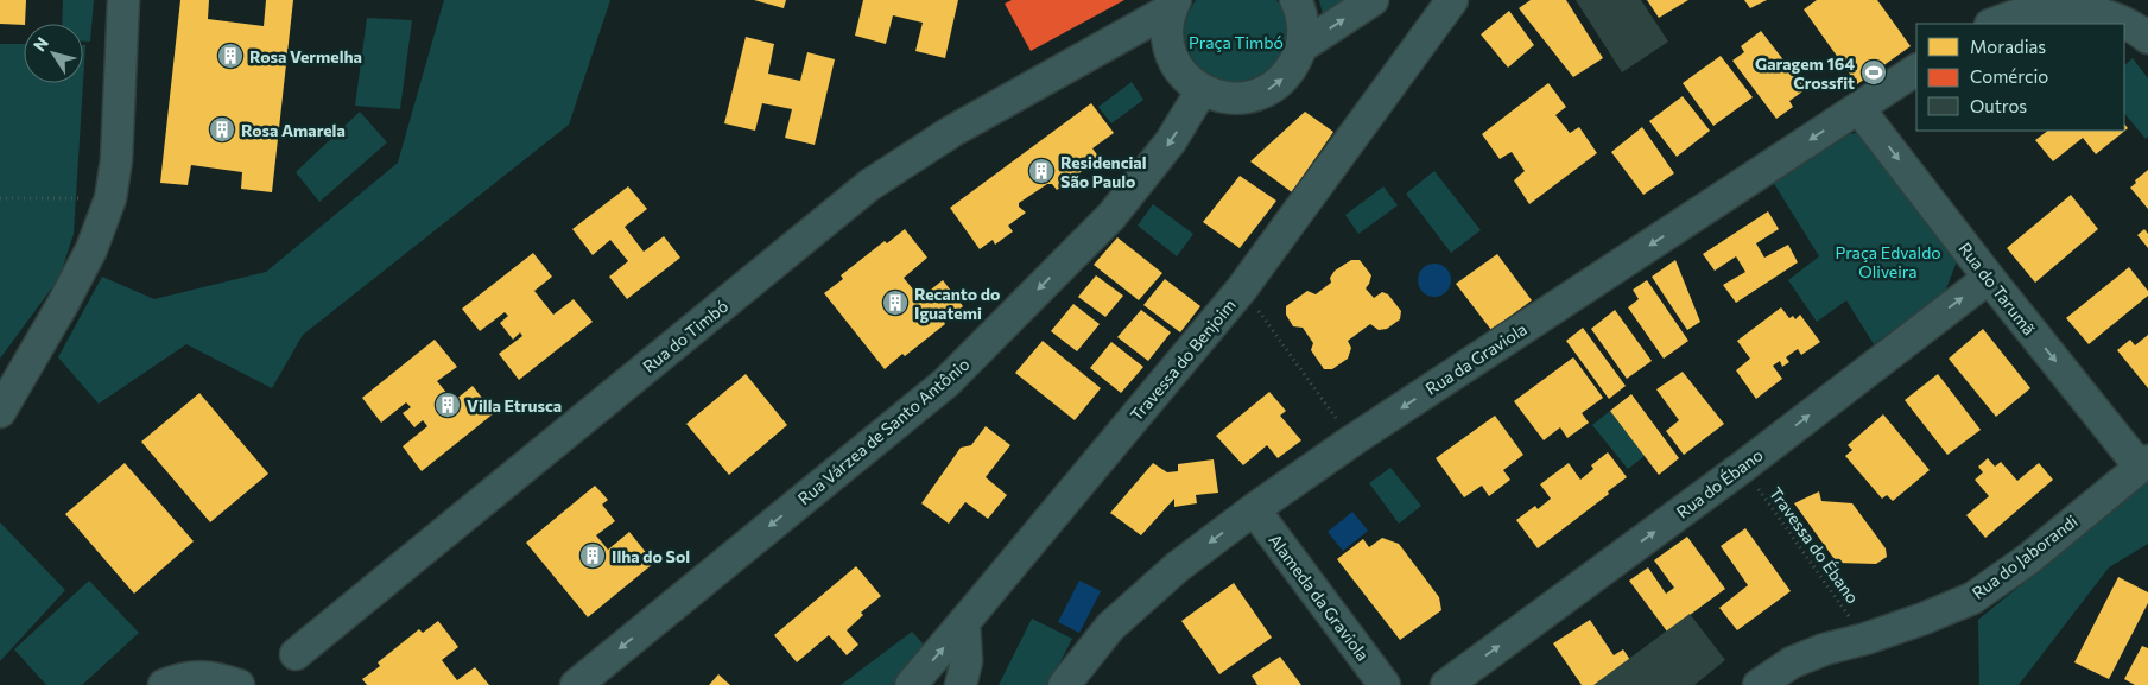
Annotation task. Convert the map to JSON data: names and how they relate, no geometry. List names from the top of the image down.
{
  "streets": {
    "street": [
      "Rua do Tarumã",
      "Rua do Timbó",
      "Rua da Graviola",
      "Travessa do Benjoim",
      "Rua Várzea de Santo Antônio",
      "Rua do Ébano",
      "Rua do Jaborandi",
      "Alameda da Graviola"
    ],
    "path": ["Travessa do Ébano"]
  },
  "crossings": [
    ["Rua do Tarumã", "Rua da Graviola"],
    ["Rua do Tarumã", "Rua do Ébano"],
    ["Rua do Tarumã", "Rua do Jaborandi"],
    ["Rua da Graviola", "Alameda da Graviola"],
    ["Rua do Ébano", "Travessa do Ébano"],
    ["Travessa do Ébano", "Rua do Jaborandi"]
  ],
  "one_way": [
    "Rua do Tarumã",
    "Rua da Graviola",
    "Rua Várzea de Santo Antônio",
    "Rua do Ébano"
  ],
  "parks": ["Praça Timbó", "Praça Edvaldo Oliveira"],
  "places": {
    "building": [
      "Rosa Vermelha",
      "Rosa Amarela",
      "Residencial São Paulo",
      "Recanto do Iguatemi",
      "Villa Etrusca",
      "Ilha do Sol"
    ],
    "sports": ["Garagem 164 Crossfit"]
  },
  "legend": ["Moradias", "Comércio", "Outros"],
  "north": "top left"
}
